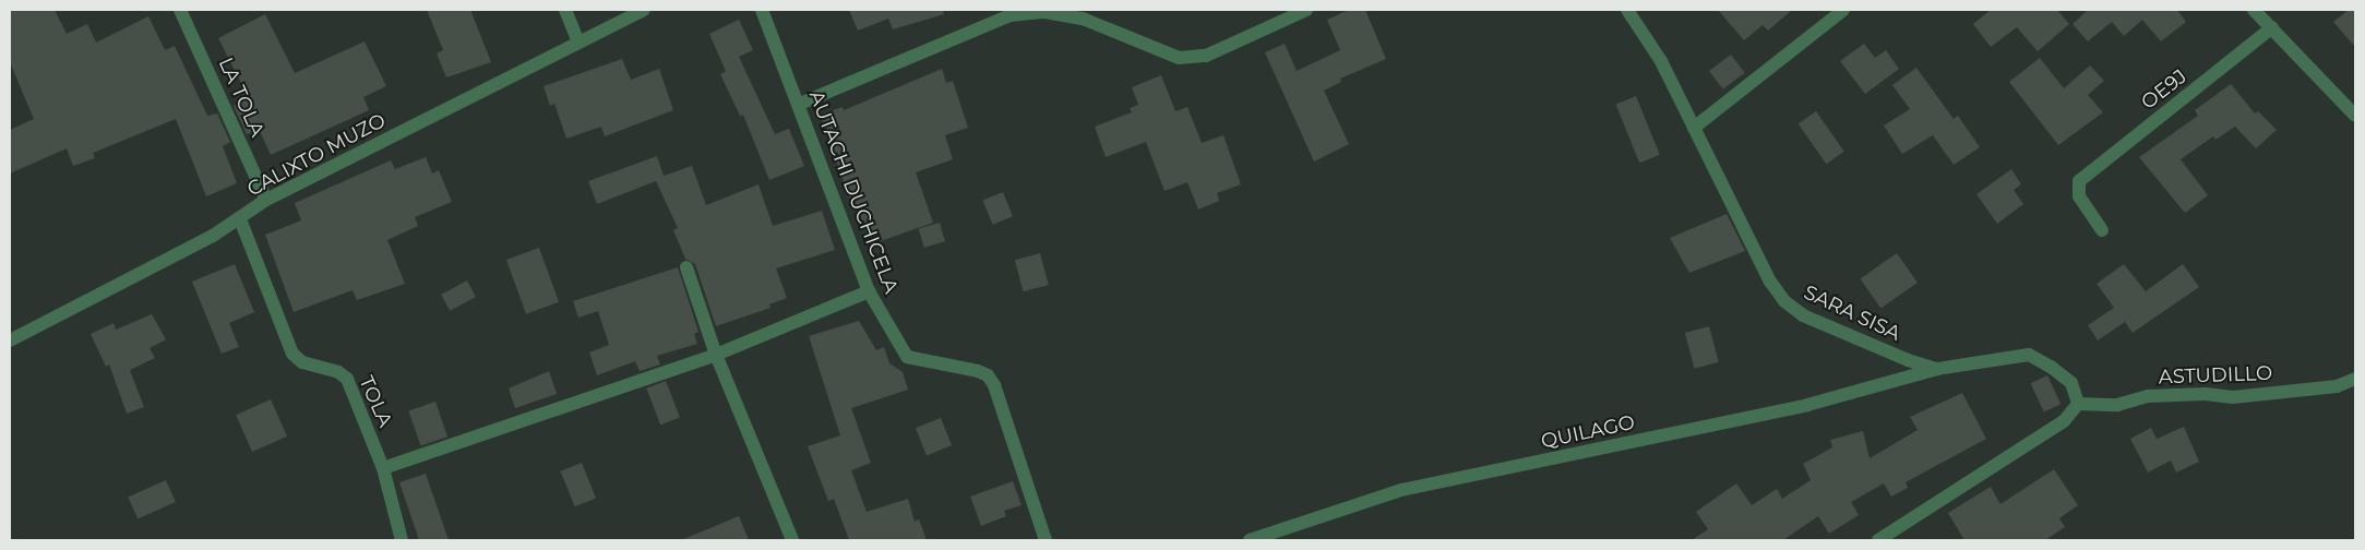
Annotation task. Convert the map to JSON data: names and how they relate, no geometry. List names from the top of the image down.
{
  "streets": {
    "street": [
      "OE9J",
      "LA TOLA",
      "CALIXTO MUZO",
      "AUTACHI DUCHICELA",
      "SARA SISA",
      "ASTUDILLO",
      "TOLA",
      "QUILAGO"
    ]
  },
  "crossings": [
    ["LA TOLA", "CALIXTO MUZO"],
    ["CALIXTO MUZO", "TOLA"],
    ["SARA SISA", "ASTUDILLO"],
    ["SARA SISA", "QUILAGO"]
  ]
}
